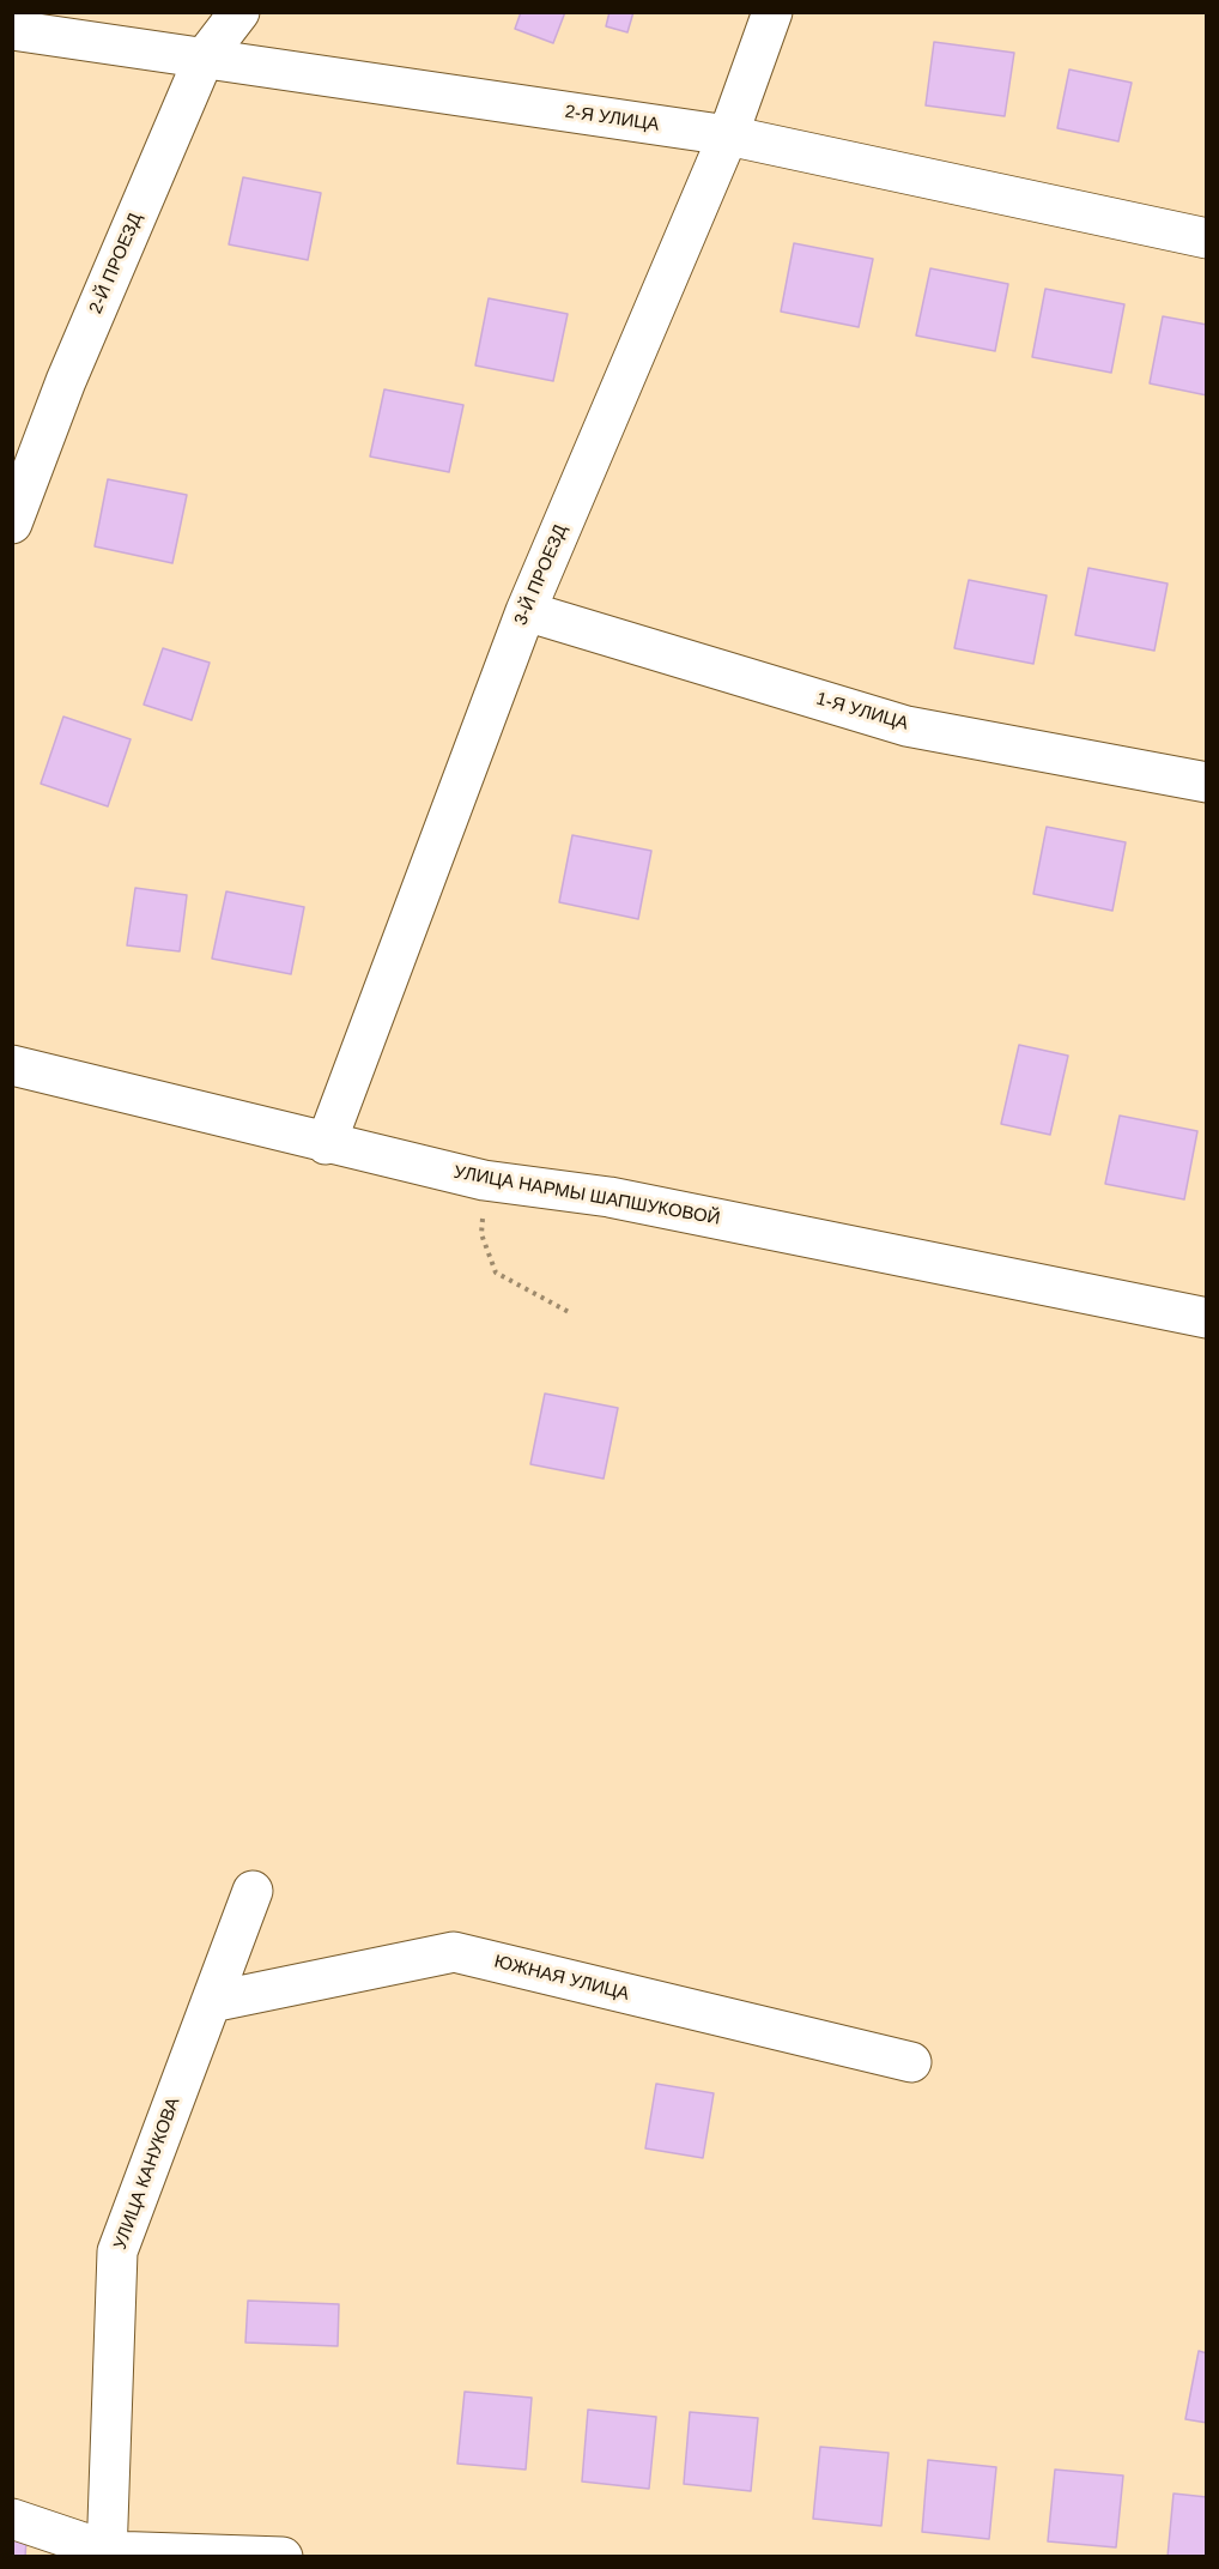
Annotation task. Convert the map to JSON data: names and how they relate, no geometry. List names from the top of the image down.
{
  "streets": {
    "street": [
      "2-Я УЛИЦА",
      "2-Й ПРОЕЗД",
      "3-Й ПРОЕЗД",
      "1-Я УЛИЦА",
      "УЛИЦА НАРМЫ ШАПШУКОВОЙ",
      "ЮЖНАЯ УЛИЦА",
      "УЛИЦА КАНУКОВА"
    ]
  },
  "crossings": [
    ["2-Я УЛИЦА", "2-Й ПРОЕЗД"],
    ["2-Я УЛИЦА", "3-Й ПРОЕЗД"],
    ["3-Й ПРОЕЗД", "1-Я УЛИЦА"],
    ["3-Й ПРОЕЗД", "УЛИЦА НАРМЫ ШАПШУКОВОЙ"],
    ["ЮЖНАЯ УЛИЦА", "УЛИЦА КАНУКОВА"]
  ]
}
